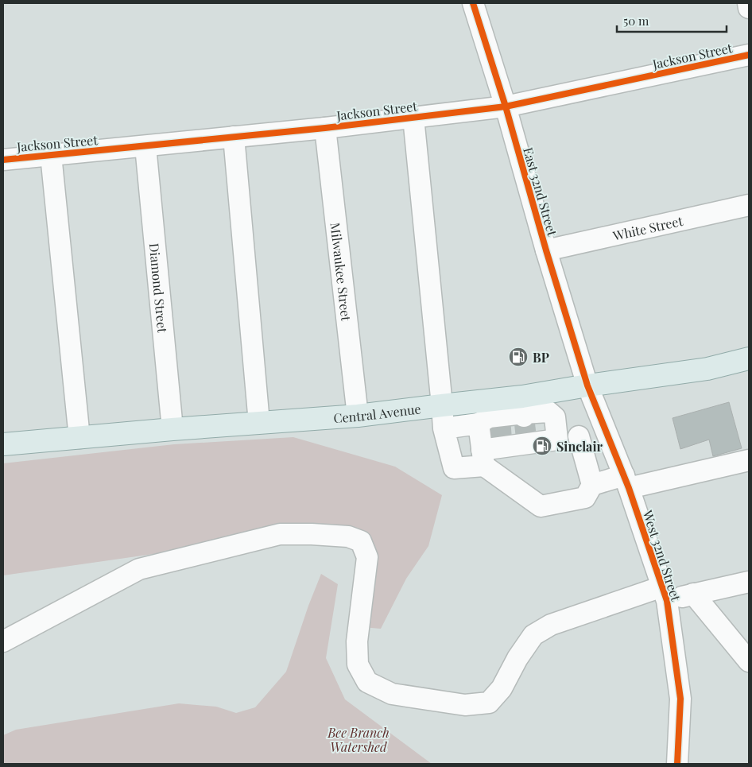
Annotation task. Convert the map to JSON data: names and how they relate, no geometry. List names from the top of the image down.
{
  "streets": {
    "main road": ["Central Avenue"],
    "street": [
      "Jackson Street",
      "East 32nd Street",
      "White Street",
      "Milwaukee Street",
      "Diamond Street",
      "West 32nd Street"
    ]
  },
  "crossings": [
    ["Jackson Street", "East 32nd Street"],
    ["Jackson Street", "Milwaukee Street"],
    ["Jackson Street", "Diamond Street"],
    ["East 32nd Street", "White Street"],
    ["East 32nd Street", "Central Avenue"],
    ["East 32nd Street", "West 32nd Street"],
    ["Milwaukee Street", "Central Avenue"],
    ["Diamond Street", "Central Avenue"],
    ["Central Avenue", "West 32nd Street"]
  ],
  "parks": ["Bee Branch Watershed"],
  "places": {
    "fuel station": ["BP", "Sinclair"]
  },
  "scale_bar": "50 m"
}
